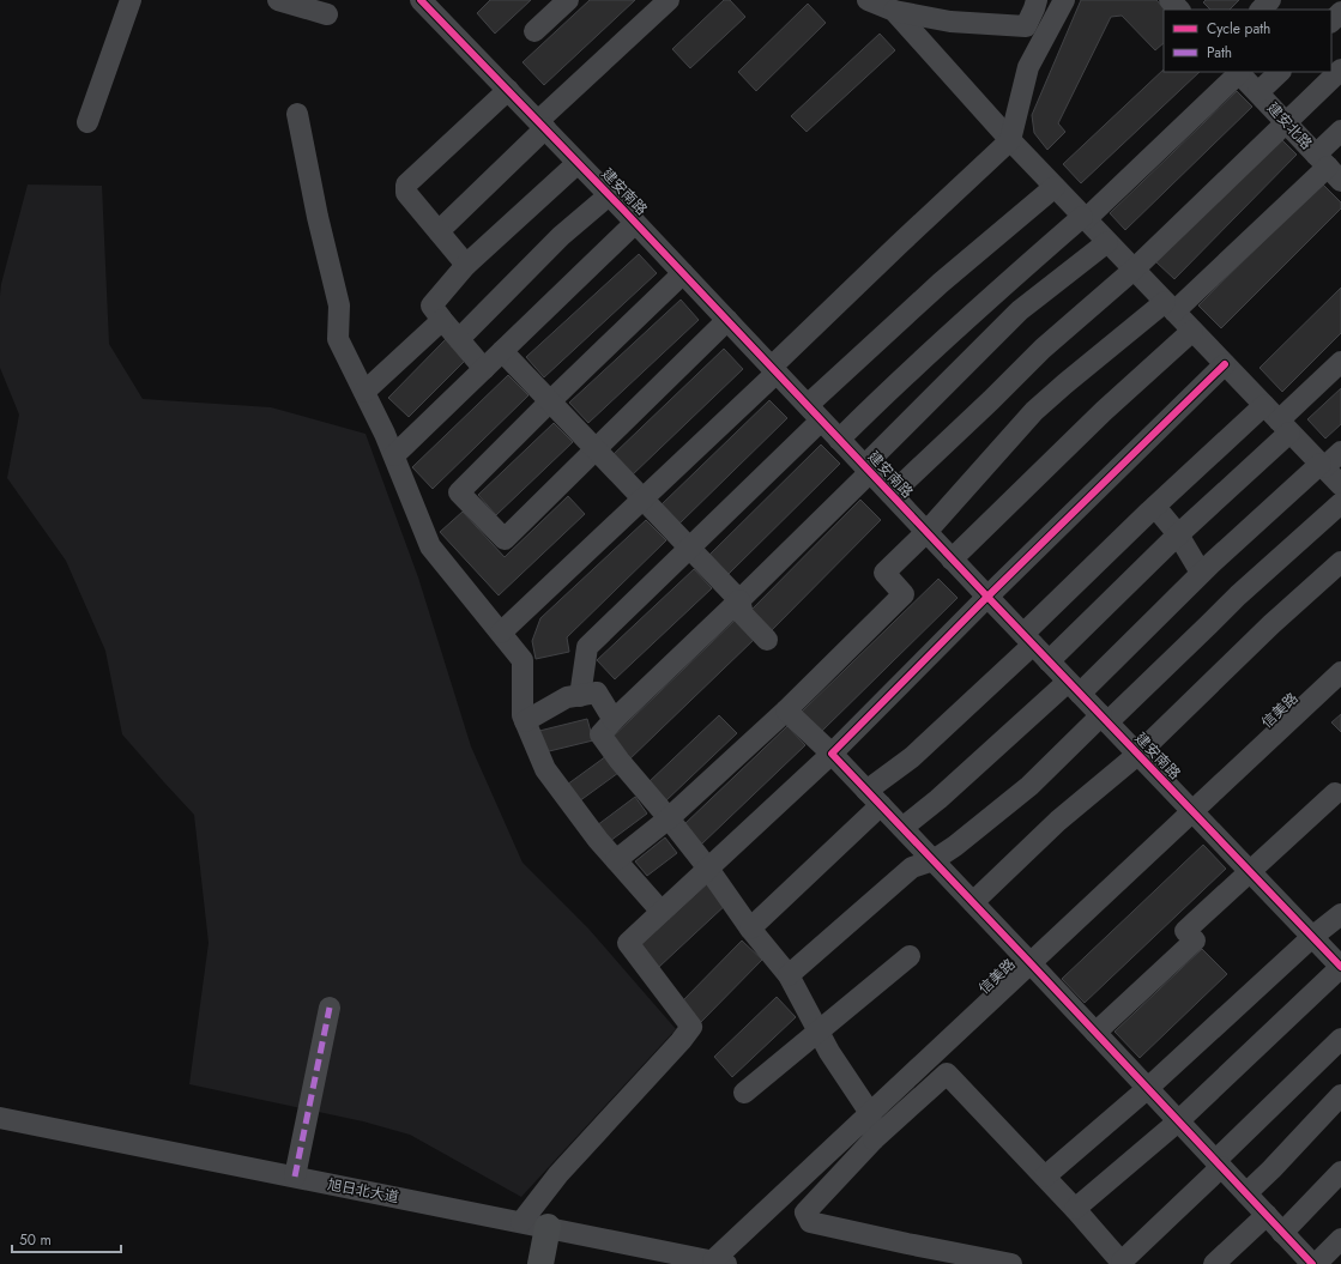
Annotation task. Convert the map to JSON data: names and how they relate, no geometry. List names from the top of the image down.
{
  "streets": {
    "street": [
      "建安北路",
      "建安南路",
      "信美路",
      "旭日北大道"
    ]
  },
  "crossings": [
    ["建安南路", "信美路"],
    ["信美路", "旭日北大道"]
  ],
  "legend": ["Cycle path", "Path"],
  "scale_bar": "50 m"
}
